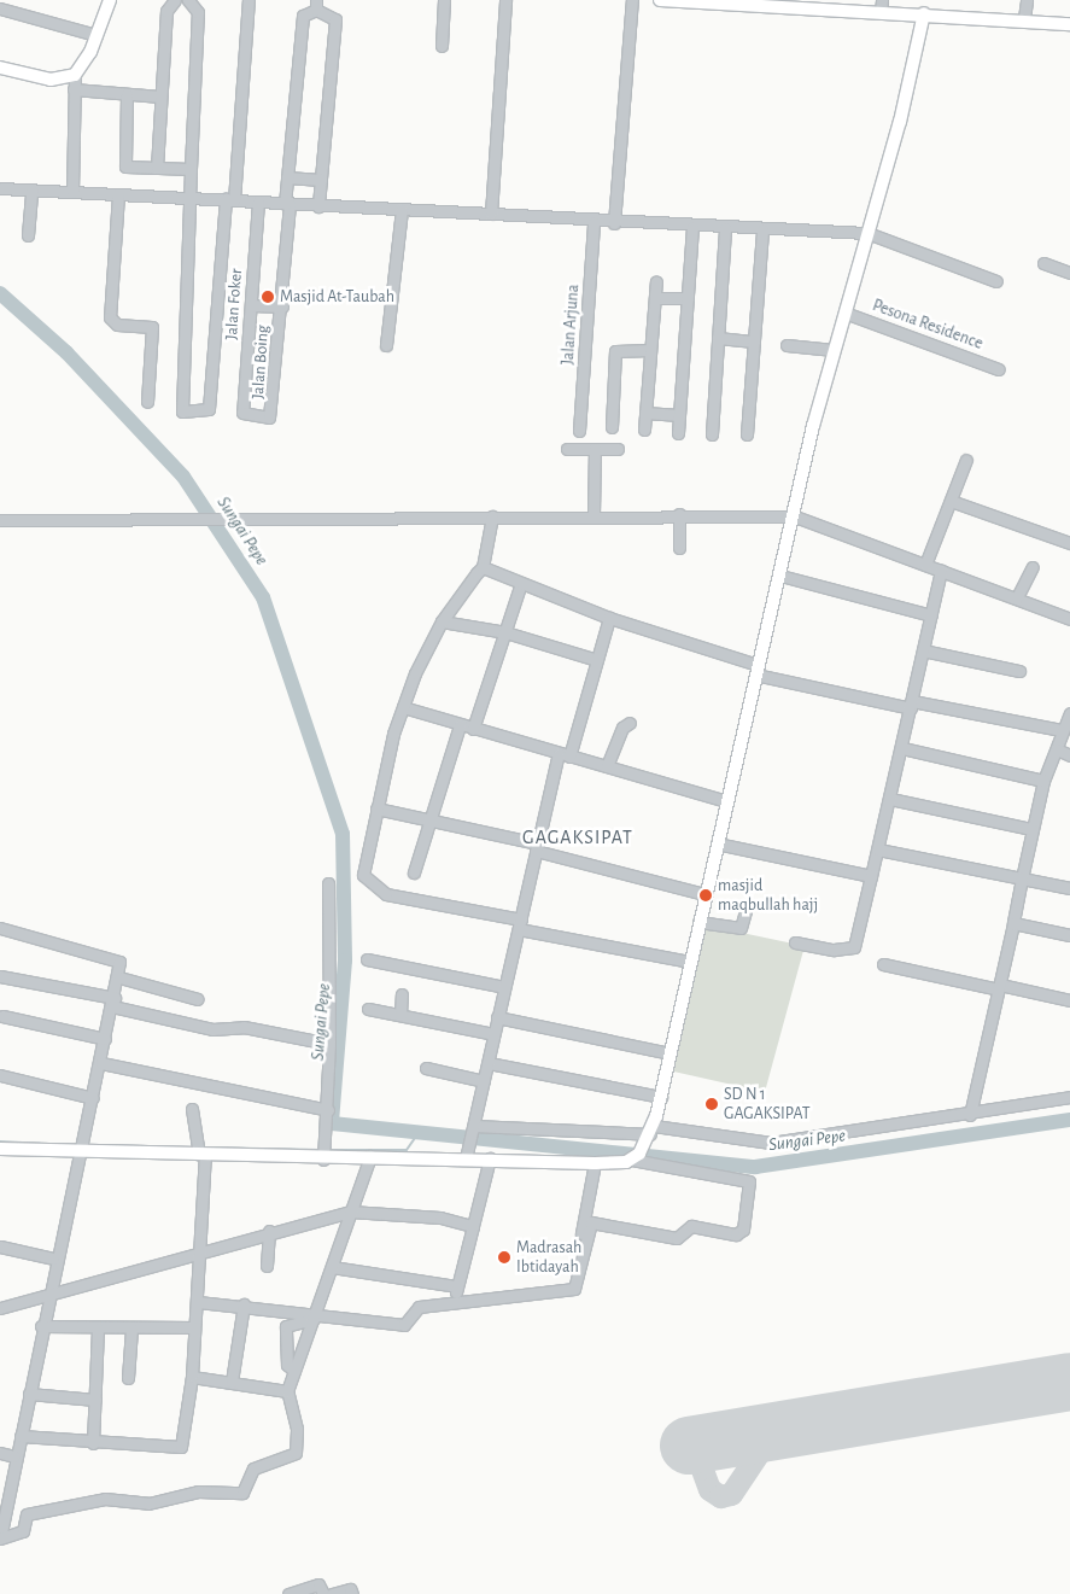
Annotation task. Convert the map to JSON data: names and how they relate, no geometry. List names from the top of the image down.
{
  "streets": {
    "street": [
      "Jalan Foker",
      "Jalan Arjuna",
      "Pesona Residence",
      "Jalan Boing"
    ]
  },
  "crossings": [
    ["Jalan Foker", "Jalan Boing"]
  ],
  "districts": ["GAGAKSIPAT"],
  "water": ["Sungai Pepe"],
  "places": [
    "Masjid At-Taubah",
    "masjid maqbullah hajj",
    "SD N 1 GAGAKSIPAT",
    "Madrasah Ibtidayah"
  ]
}
